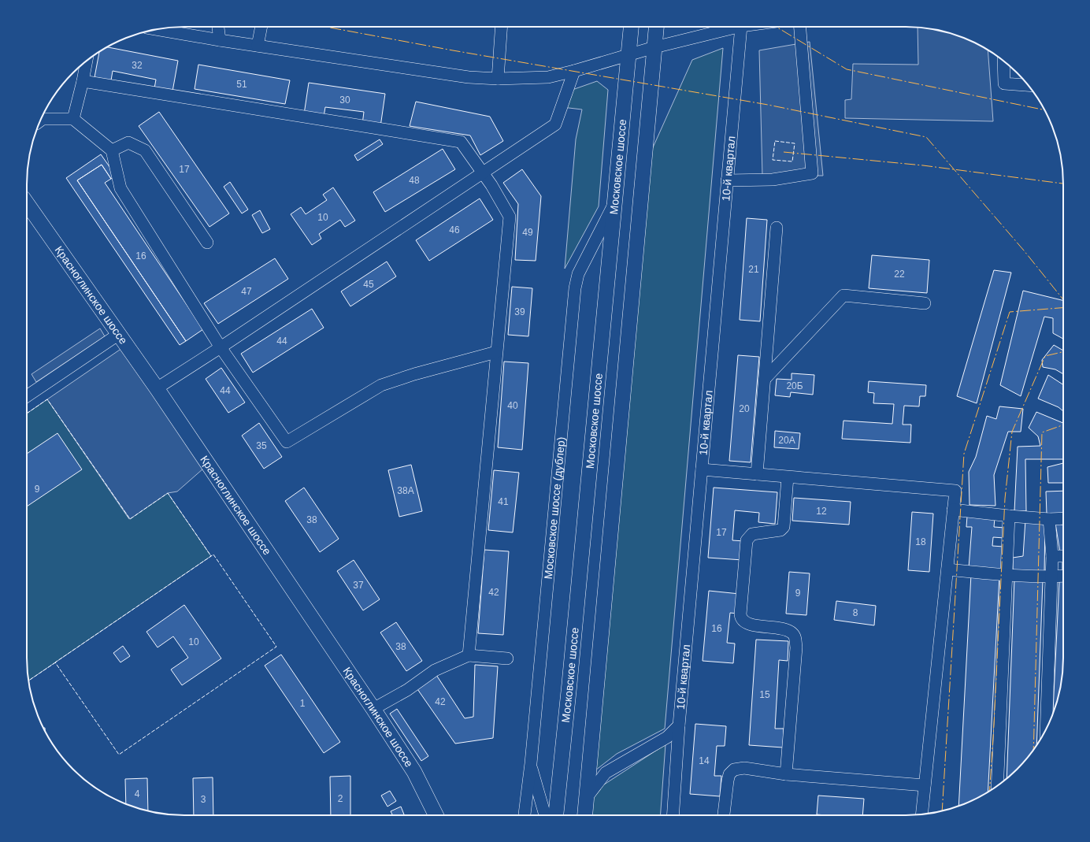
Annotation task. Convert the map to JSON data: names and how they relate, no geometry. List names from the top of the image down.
{
  "streets": {
    "main road": ["Московское шоссе", "Красноглинское шоссе"],
    "street": ["10-й квартал", "Московское шоссе (дублер)"]
  },
  "crossings": [
    ["Московское шоссе", "Московское шоссе (дублер)"]
  ],
  "house_numbers": [
    "32",
    "51",
    "30",
    "17",
    "48",
    "10",
    "46",
    "49",
    "16",
    "21",
    "22",
    "45",
    "47",
    "39",
    "44",
    "20Б",
    "44",
    "40",
    "20",
    "20А",
    "35",
    "9",
    "38А",
    "41",
    "12",
    "38",
    "17",
    "18",
    "37",
    "42",
    "9",
    "8",
    "16",
    "10",
    "38",
    "15",
    "42",
    "1",
    "14",
    "4",
    "2",
    "3"
  ]
}
